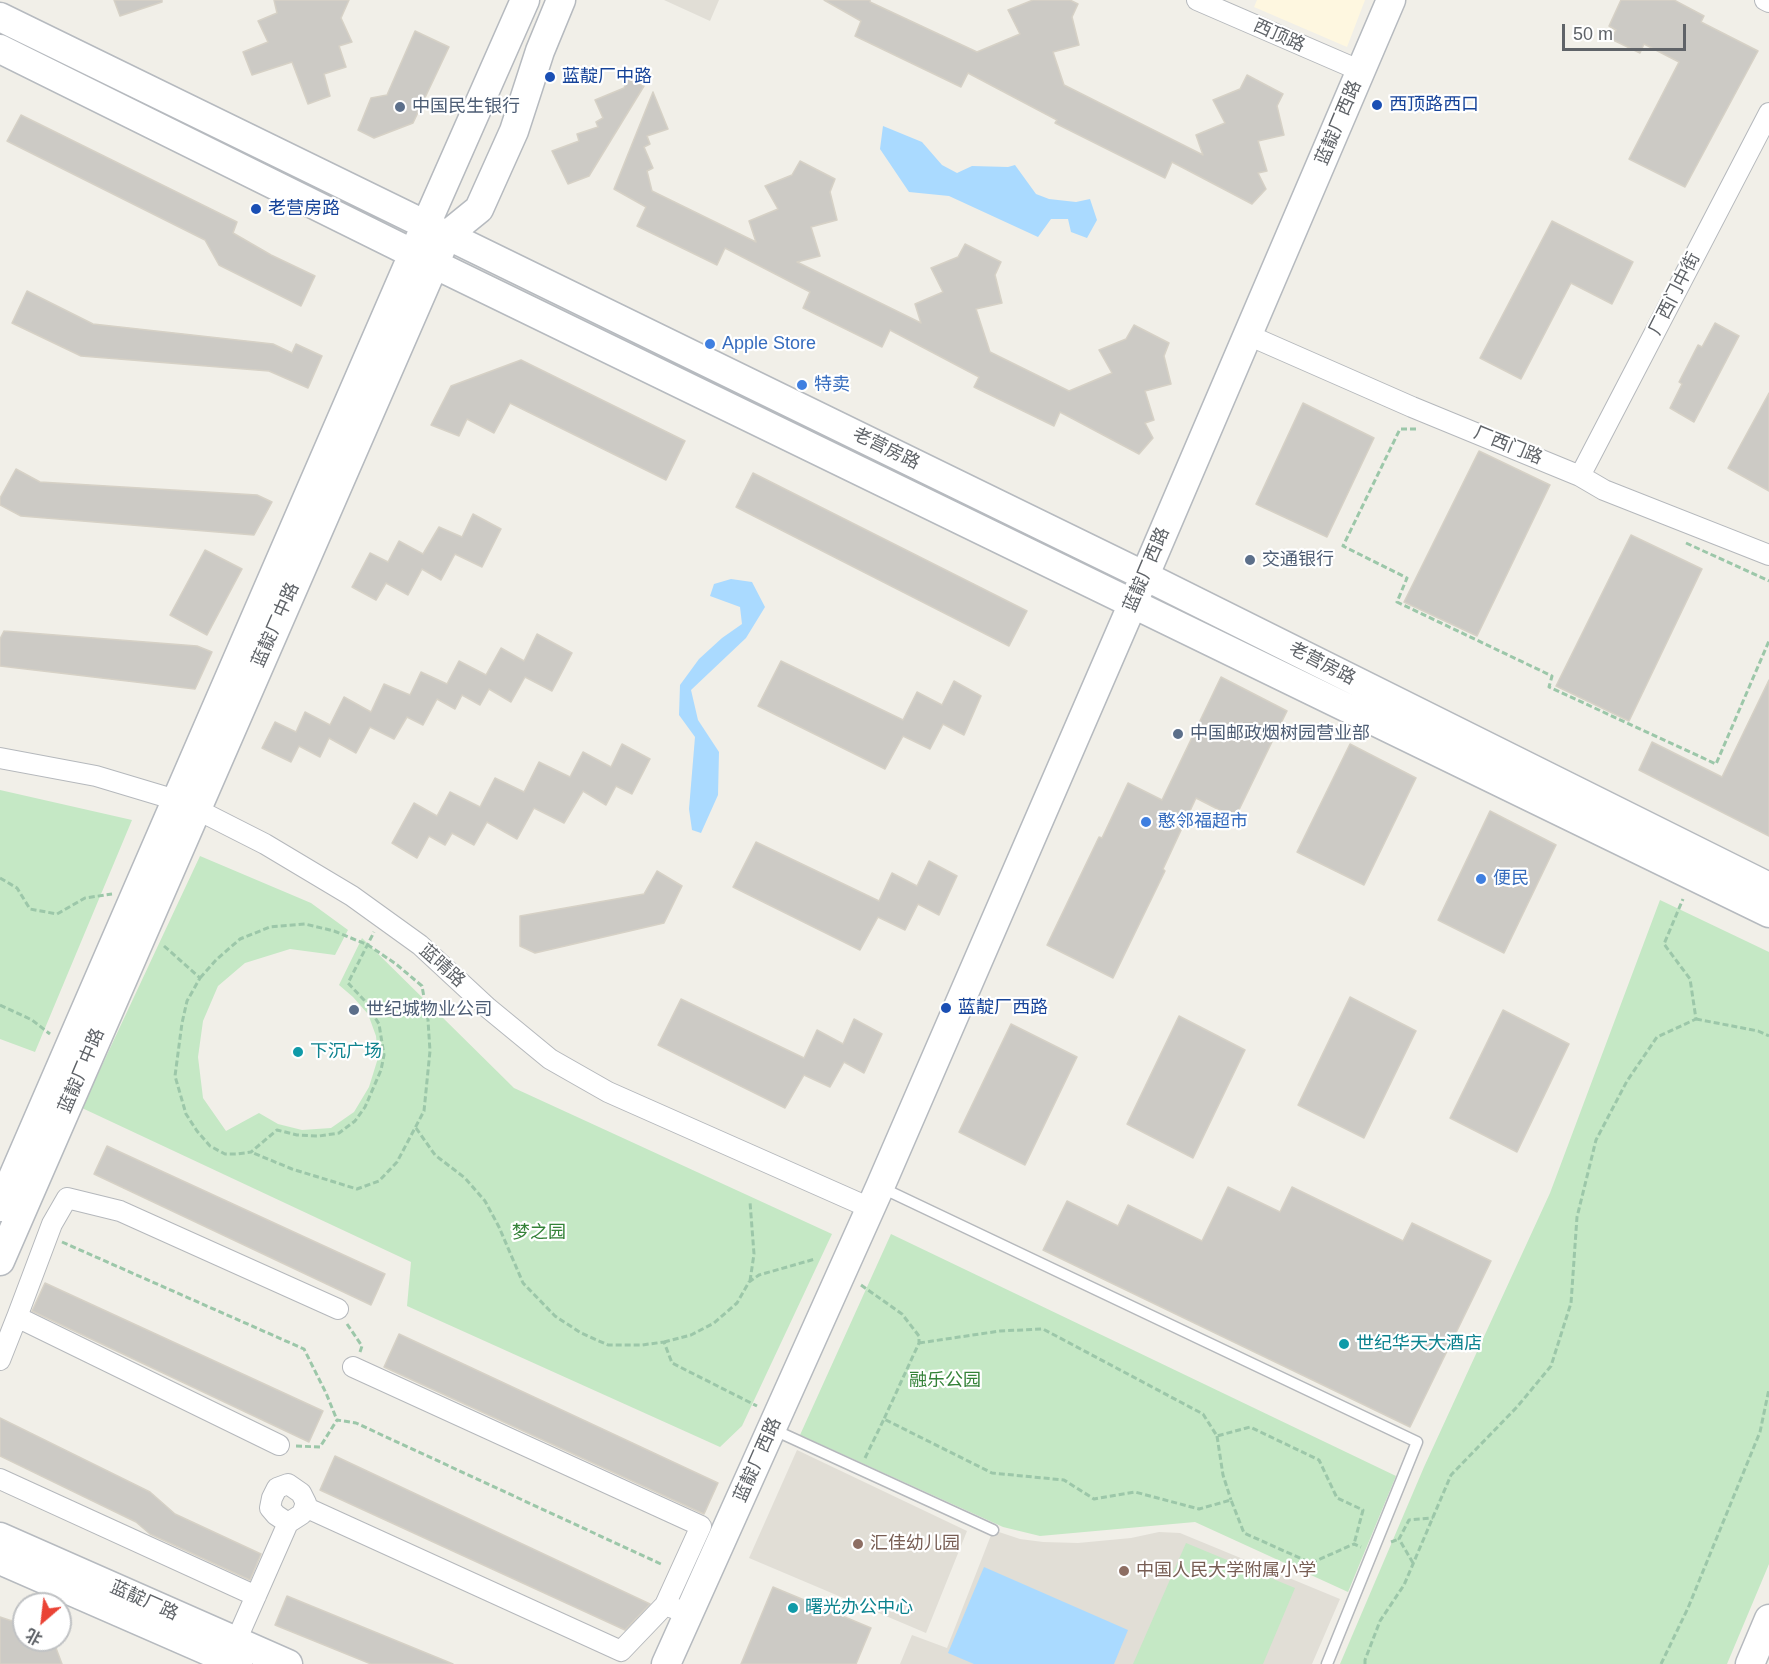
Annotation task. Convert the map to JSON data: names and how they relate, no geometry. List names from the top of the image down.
{
  "streets": {
    "street": [
      "西顶路",
      "蓝靛厂西路",
      "厂西门中街",
      "厂西门路",
      "老营房路",
      "蓝靛厂中路",
      "蓝晴路",
      "蓝靛厂路"
    ]
  },
  "crossings": [
    ["西顶路", "蓝靛厂西路"],
    ["蓝靛厂西路", "厂西门路"],
    ["蓝靛厂西路", "老营房路"],
    ["蓝靛厂西路", "蓝晴路"],
    ["厂西门中街", "厂西门路"],
    ["老营房路", "蓝靛厂中路"],
    ["蓝靛厂中路", "蓝晴路"]
  ],
  "parks": ["梦之园", "融乐公园"],
  "places": [
    "蓝靛厂中路",
    "西顶路西口",
    "中国民生银行",
    "老营房路",
    "Apple Store",
    "特卖",
    "交通银行",
    "中国邮政烟树园营业部",
    "憨邻福超市",
    "便民",
    "蓝靛厂西路",
    "世纪城物业公司",
    "下沉广场",
    "世纪华天大酒店",
    "汇佳幼儿园",
    "中国人民大学附属小学",
    "曙光办公中心"
  ],
  "scale_bar": "50 m",
  "north": "bottom left"
}
